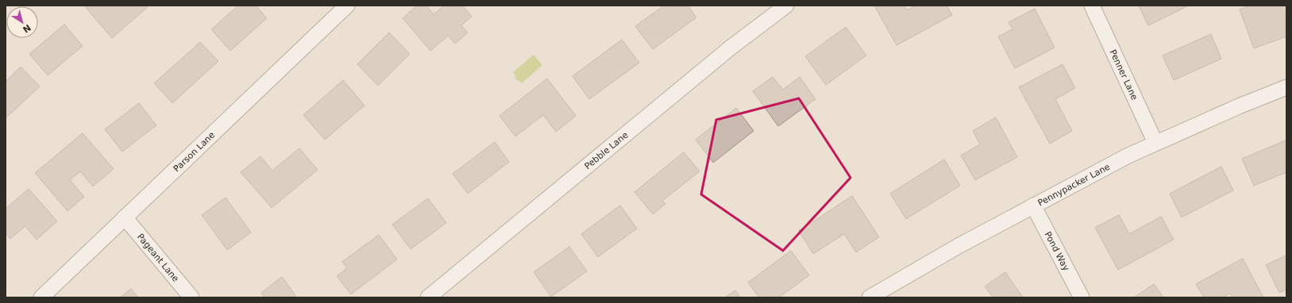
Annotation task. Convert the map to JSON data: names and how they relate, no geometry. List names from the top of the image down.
{
  "streets": {
    "street": [
      "Penner Lane",
      "Pebble Lane",
      "Parson Lane",
      "Pennypacker Lane",
      "Pond Way",
      "Pageant Lane"
    ]
  },
  "crossings": [
    ["Penner Lane", "Pennypacker Lane"],
    ["Parson Lane", "Pageant Lane"],
    ["Pennypacker Lane", "Pond Way"]
  ],
  "north": "bottom right"
}
